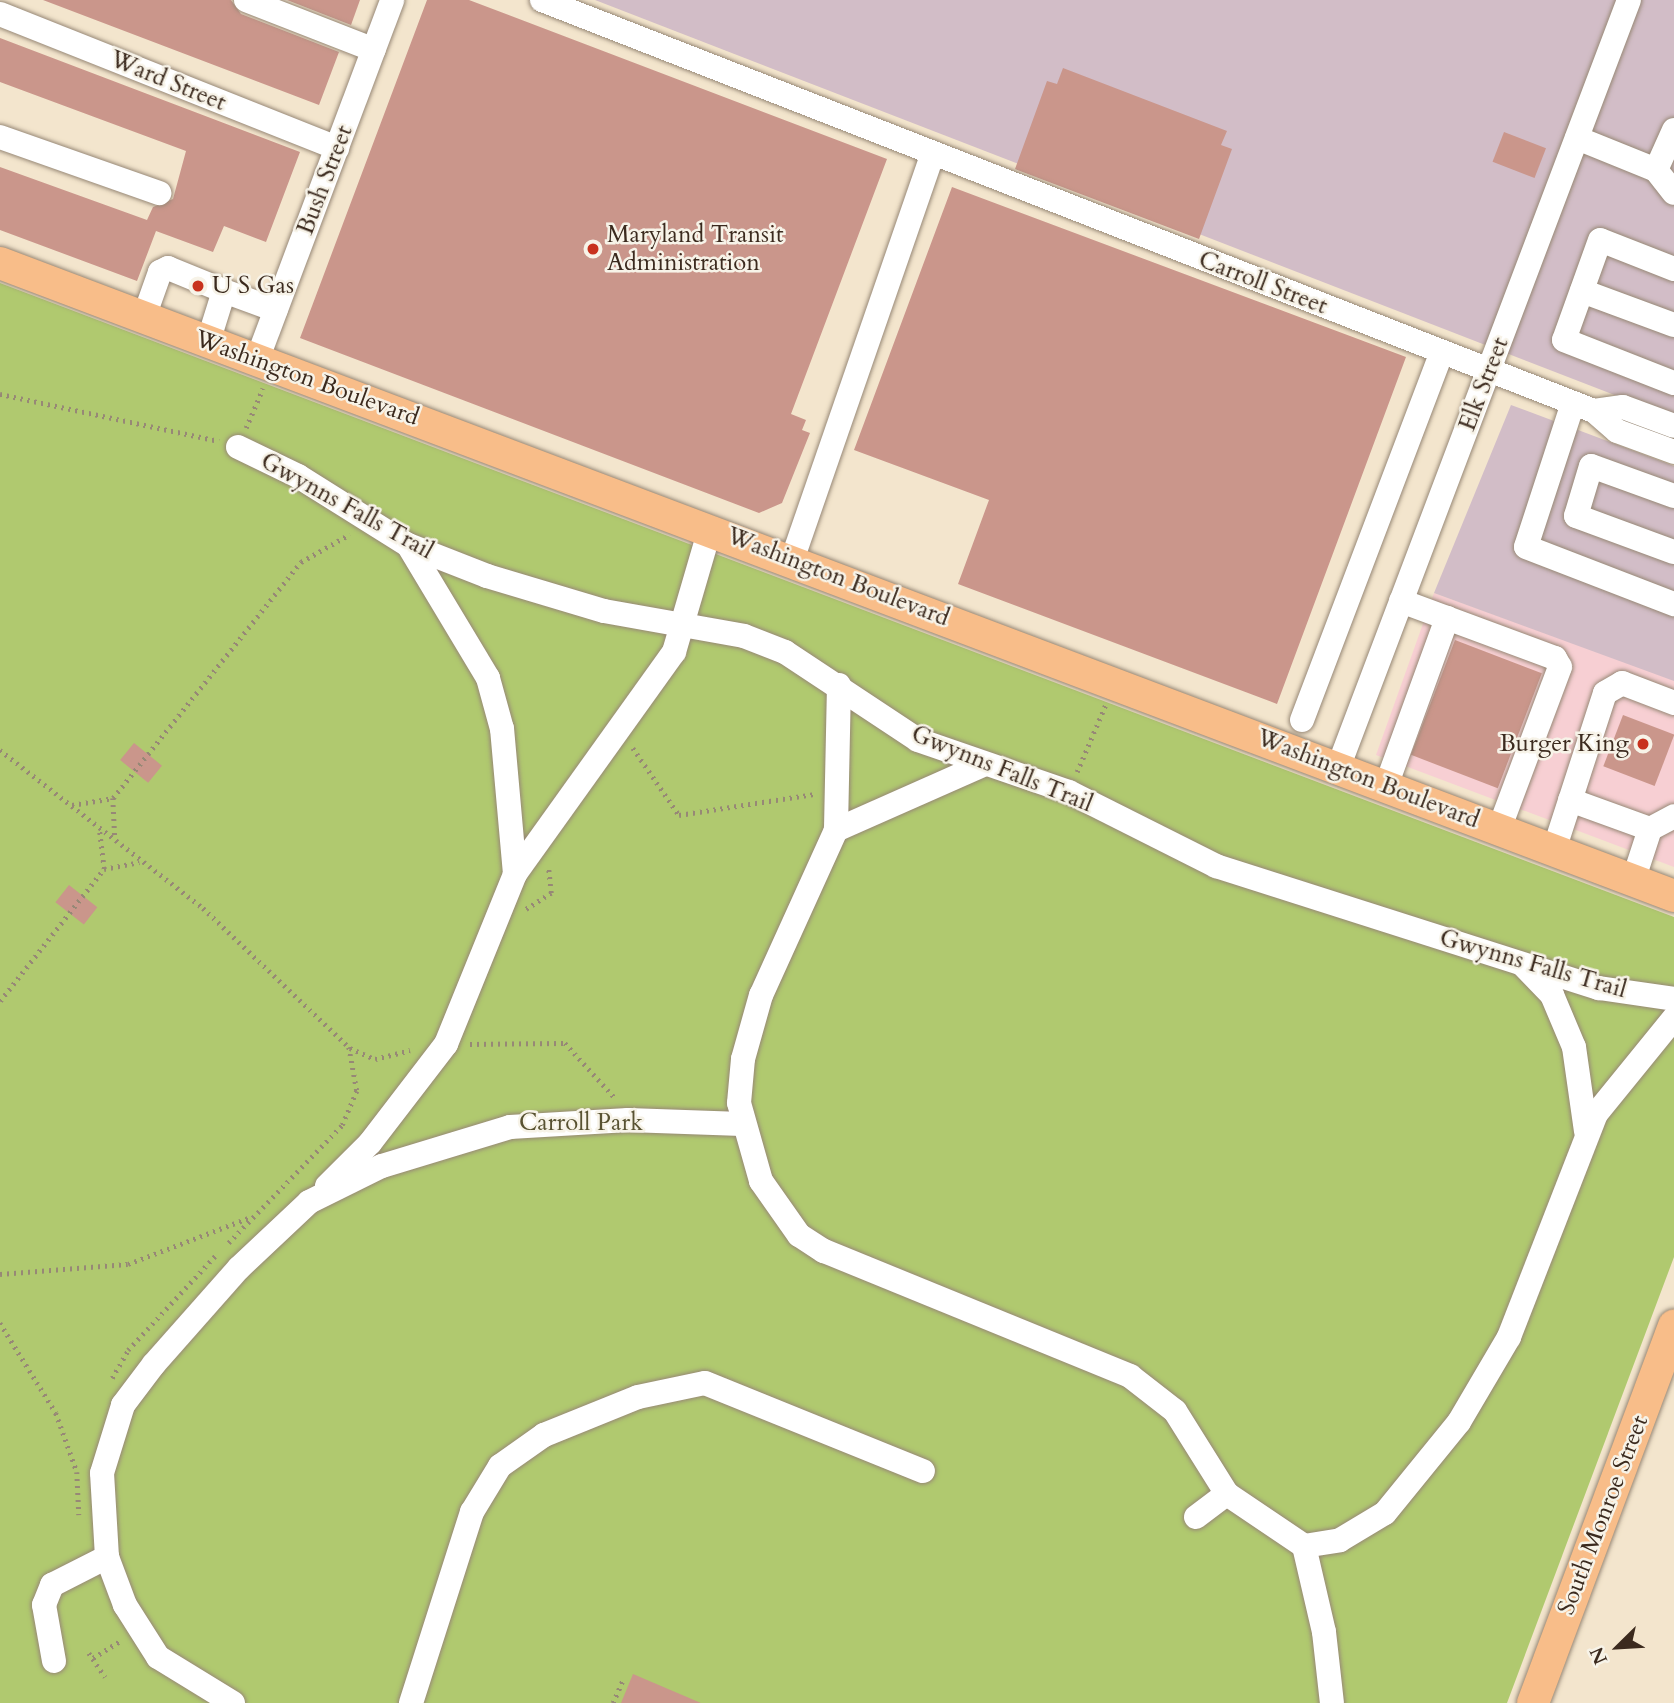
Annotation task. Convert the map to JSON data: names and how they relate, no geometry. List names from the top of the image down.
{
  "streets": {
    "main road": ["Washington Boulevard", "South Monroe Street"],
    "street": [
      "Ward Street",
      "Bush Street",
      "Carroll Street",
      "Elk Street",
      "Gwynns Falls Trail"
    ]
  },
  "crossings": [
    ["Ward Street", "Bush Street"],
    ["Bush Street", "Washington Boulevard"],
    ["Bush Street", "Gwynns Falls Trail"],
    ["Carroll Street", "Elk Street"],
    ["Washington Boulevard", "Elk Street"],
    ["Washington Boulevard", "Gwynns Falls Trail"]
  ],
  "parks": ["Carroll Park"],
  "places": ["Maryland Transit Administration", "U S Gas", "Burger King"],
  "north": "bottom left"
}
